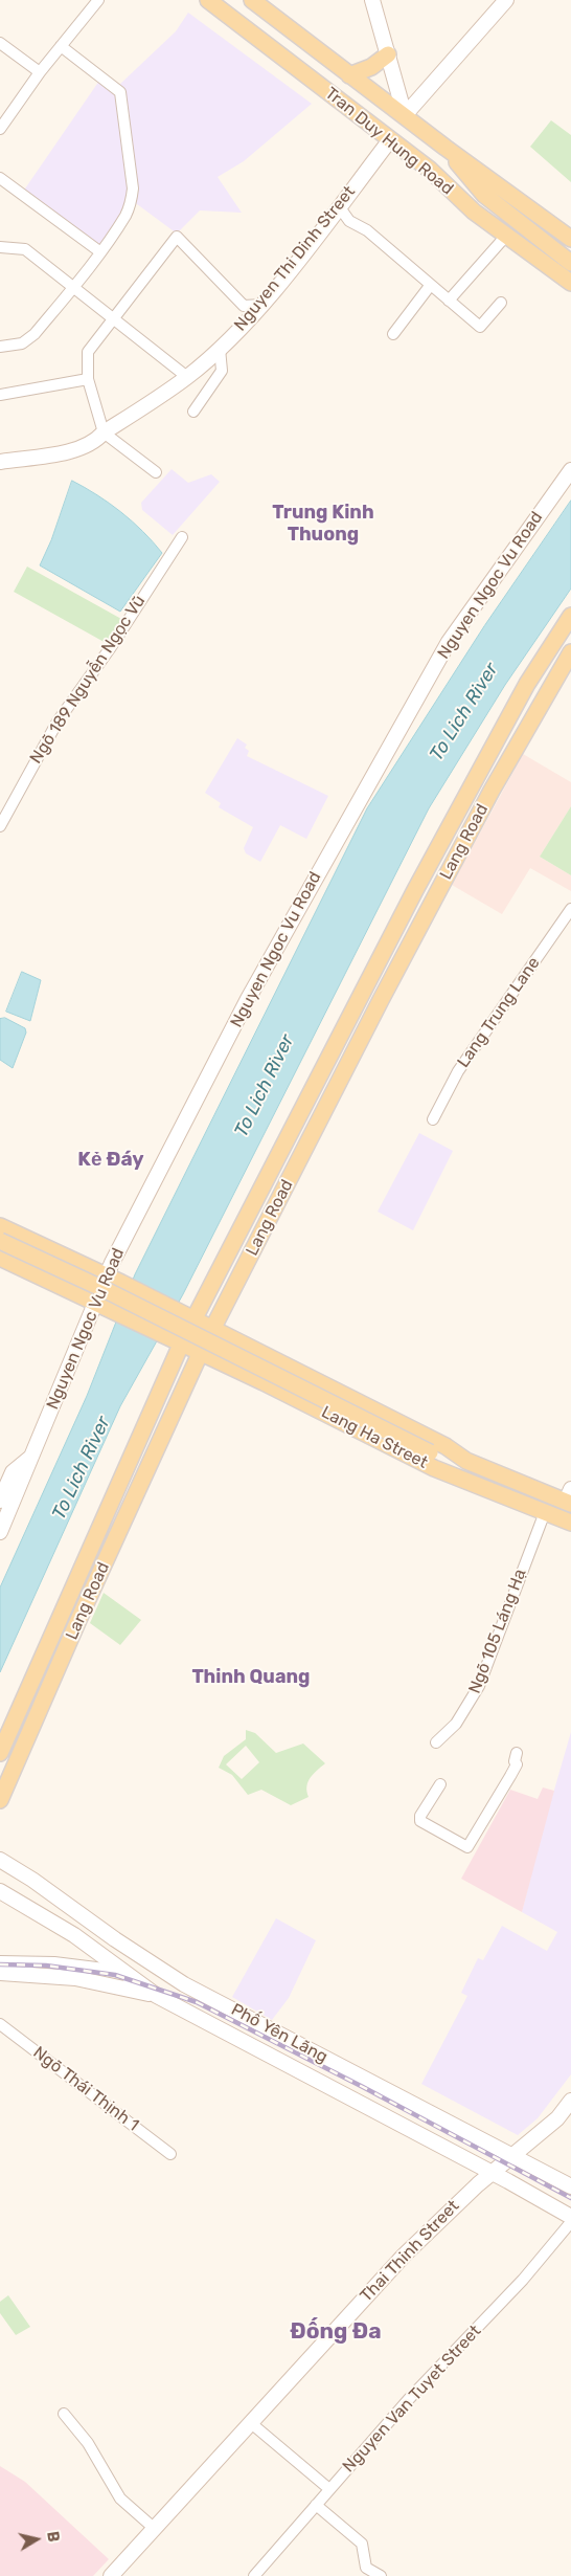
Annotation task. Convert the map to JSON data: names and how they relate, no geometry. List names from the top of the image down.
{
  "streets": {
    "main road": [
      "Tran Duy Hung Road",
      "Nguyen Thi Dinh Street",
      "Nguyen Ngoc Vu Road",
      "Lang Road",
      "Lang Ha Street",
      "Phố Yên Lãng",
      "Thai Thinh Street"
    ],
    "street": [
      "Ngõ 189 Nguyễn Ngọc Vũ",
      "Lang Trung Lane",
      "Ngõ 105 Láng Hạ",
      "Ngõ Thái Thịnh 1",
      "Nguyen Van Tuyet Street"
    ]
  },
  "crossings": [
    ["Tran Duy Hung Road", "Nguyen Thi Dinh Street"],
    ["Nguyen Ngoc Vu Road", "Lang Ha Street"],
    ["Lang Road", "Lang Ha Street"],
    ["Lang Ha Street", "Ngõ 105 Láng Hạ"],
    ["Phố Yên Lãng", "Thai Thinh Street"]
  ],
  "districts": [
    "Trung Kinh Thuong",
    "Kẻ Đáy",
    "Thinh Quang",
    "Đống Đa"
  ],
  "water": ["To Lich River"],
  "north": "right"
}
